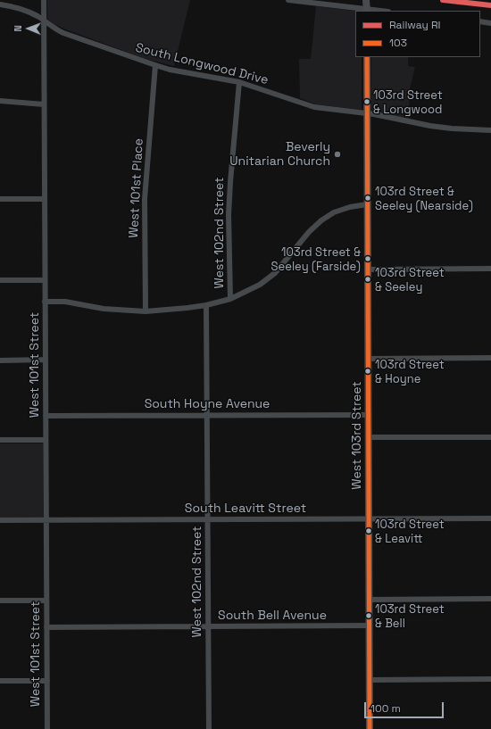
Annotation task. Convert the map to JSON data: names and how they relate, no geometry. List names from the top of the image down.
{
  "streets": {
    "main road": ["West 103rd Street"],
    "street": [
      "South Longwood Drive",
      "West 101st Place",
      "West 102nd Street",
      "West 101st Street",
      "South Hoyne Avenue",
      "South Leavitt Street",
      "South Bell Avenue"
    ]
  },
  "crossings": [
    ["South Longwood Drive", "West 101st Place"],
    ["South Longwood Drive", "West 102nd Street"],
    ["South Longwood Drive", "West 101st Street"],
    ["South Longwood Drive", "West 103rd Street"],
    ["West 102nd Street", "South Hoyne Avenue"],
    ["West 102nd Street", "South Leavitt Street"],
    ["West 102nd Street", "South Bell Avenue"],
    ["West 101st Street", "South Hoyne Avenue"],
    ["West 101st Street", "South Leavitt Street"],
    ["West 101st Street", "South Bell Avenue"],
    ["South Hoyne Avenue", "West 103rd Street"],
    ["West 103rd Street", "South Leavitt Street"],
    ["West 103rd Street", "South Bell Avenue"]
  ],
  "places": [
    "103rd Street & Longwood",
    "Beverly Unitarian Church",
    "103rd Street & Seeley (Nearside)",
    "103rd Street & Seeley (Farside)",
    "103rd Street & Seeley",
    "103rd Street & Hoyne",
    "103rd Street & Leavitt",
    "103rd Street & Bell"
  ],
  "lines": ["rail line RI", "transit line 103"],
  "legend": ["Railway RI", "103"],
  "scale_bar": "100 m",
  "north": "left"
}
